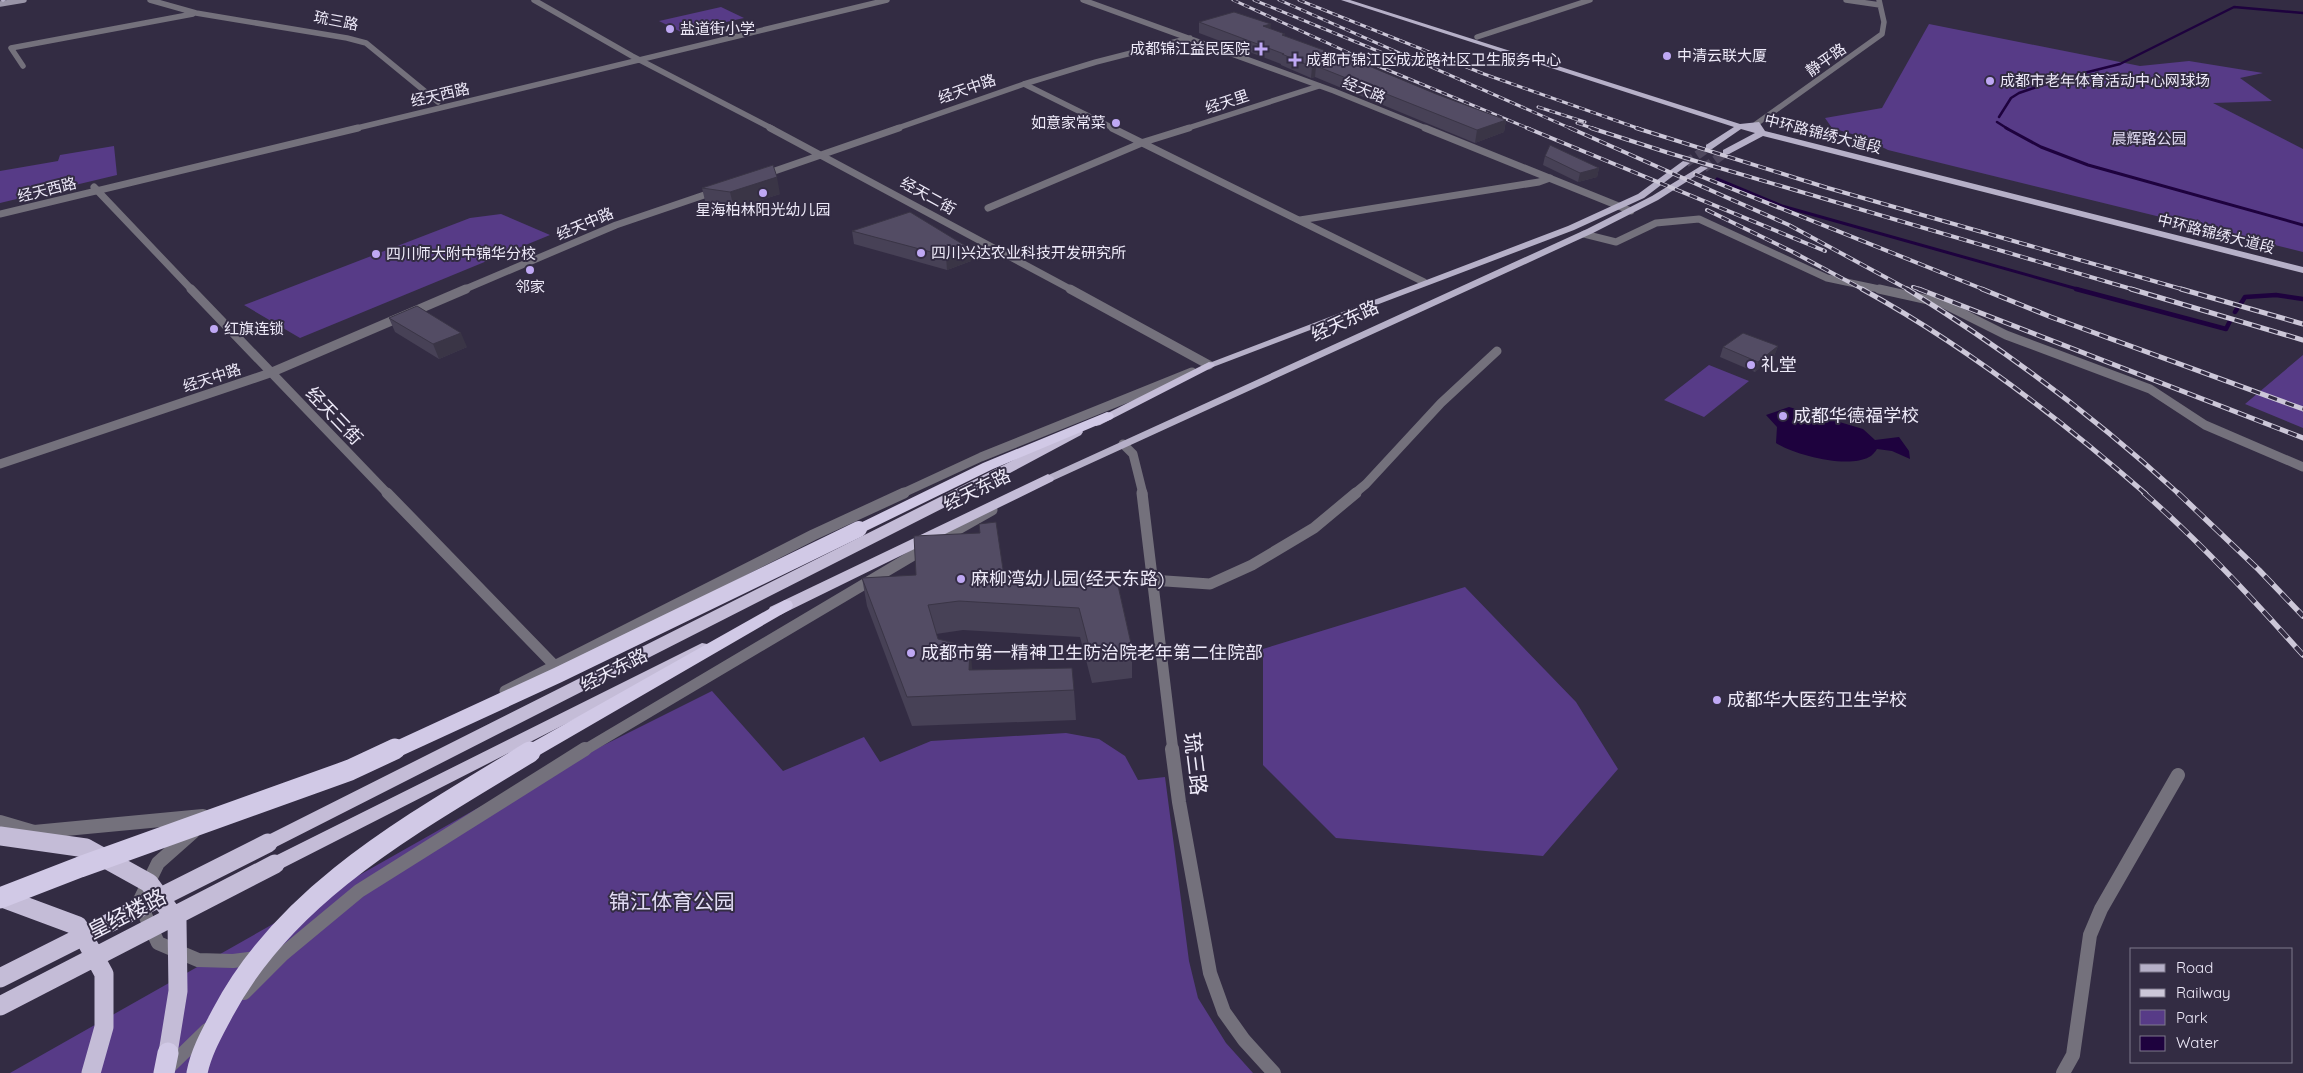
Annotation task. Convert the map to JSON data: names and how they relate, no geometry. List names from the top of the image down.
{
  "streets": {
    "highway": ["经天东路", "皇经楼路"],
    "main road": ["中环路锦绣大道段"],
    "street": [
      "琉三路",
      "静平路",
      "经天中路",
      "经天路",
      "经天西路",
      "经天里",
      "经天二街",
      "经天三街"
    ]
  },
  "crossings": [
    ["琉三路", "经天西路"],
    ["琉三路", "经天东路"],
    ["静平路", "中环路锦绣大道段"],
    ["经天中路", "经天路"],
    ["经天中路", "经天二街"],
    ["经天中路", "经天三街"],
    ["经天路", "经天里"],
    ["经天路", "经天东路"],
    ["经天西路", "经天二街"],
    ["经天西路", "经天三街"],
    ["经天二街", "经天东路"],
    ["经天东路", "皇经楼路"]
  ],
  "parks": ["晨辉路公园", "锦江体育公园"],
  "places": {
    "other": [
      "盐道街小学",
      "中清云联大厦",
      "成都市老年体育活动中心网球场",
      "如意家常菜",
      "星海柏林阳光幼儿园",
      "四川兴达农业科技开发研究所",
      "四川师大附中锦华分校",
      "邻家",
      "红旗连锁",
      "礼堂",
      "成都华德福学校",
      "麻柳湾幼儿园(经天东路)",
      "成都市第一精神卫生防治院老年第二住院部",
      "成都华大医药卫生学校"
    ],
    "health": ["成都锦江益民医院", "成都市锦江区成龙路社区卫生服务中心"]
  },
  "legend": [
    "Road",
    "Railway",
    "Park",
    "Water"
  ]
}
